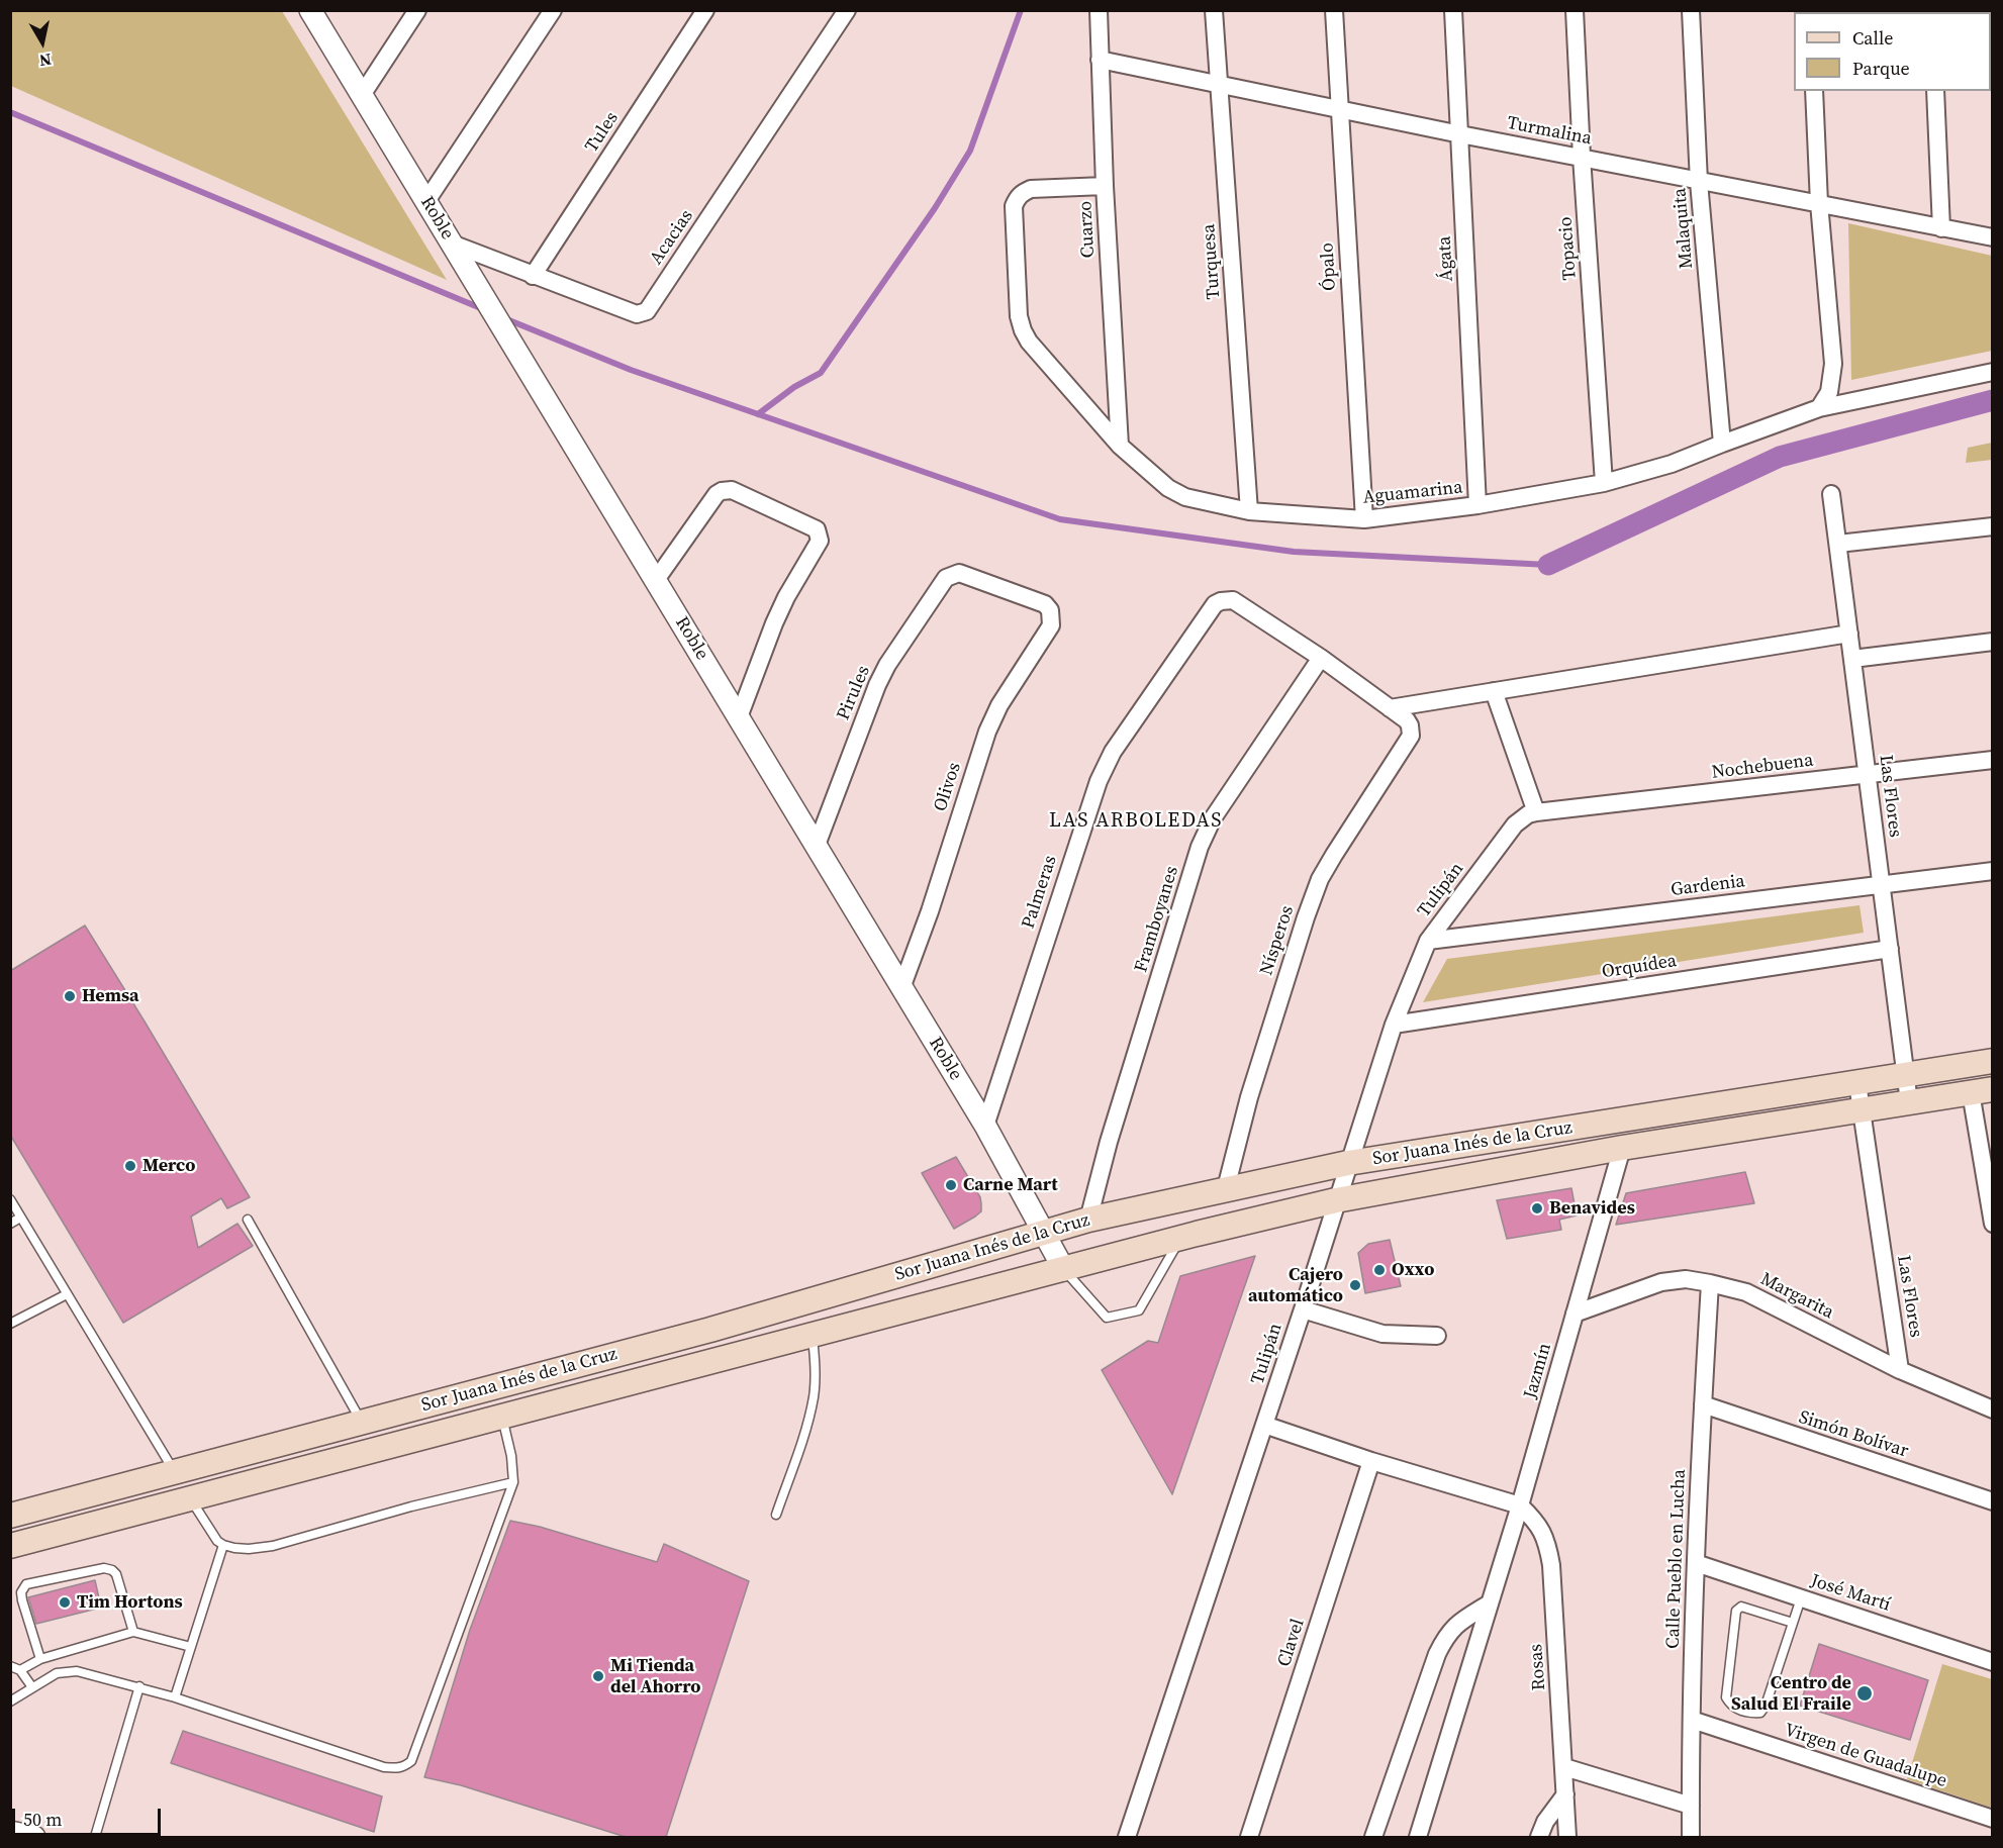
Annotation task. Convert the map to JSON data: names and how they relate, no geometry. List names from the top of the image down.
{
  "streets": {
    "main road": ["Sor Juana Inés de la Cruz"],
    "street": [
      "Turmalina",
      "Tules",
      "Roble",
      "Malaquita",
      "Cuarzo",
      "Acacias",
      "Topacio",
      "Ágata",
      "Turquesa",
      "Ópalo",
      "Aguamarina",
      "Pirules",
      "Nochebuena",
      "Olivos",
      "Las Flores",
      "Gardenia",
      "Tulipán",
      "Palmeras",
      "Framboyanes",
      "Nísperos",
      "Orquídea",
      "Margarita",
      "Jazmín",
      "Simón Bolívar",
      "Calle Pueblo en Lucha",
      "José Martí",
      "Clavel",
      "Rosas",
      "Virgen de Guadalupe"
    ]
  },
  "crossings": [
    ["Turmalina", "Malaquita"],
    ["Turmalina", "Cuarzo"],
    ["Turmalina", "Topacio"],
    ["Turmalina", "Ágata"],
    ["Turmalina", "Turquesa"],
    ["Turmalina", "Ópalo"],
    ["Tules", "Acacias"],
    ["Roble", "Acacias"],
    ["Roble", "Pirules"],
    ["Roble", "Olivos"],
    ["Roble", "Palmeras"],
    ["Roble", "Sor Juana Inés de la Cruz"],
    ["Malaquita", "Aguamarina"],
    ["Cuarzo", "Aguamarina"],
    ["Topacio", "Aguamarina"],
    ["Ágata", "Aguamarina"],
    ["Turquesa", "Aguamarina"],
    ["Ópalo", "Aguamarina"],
    ["Pirules", "Olivos"],
    ["Nochebuena", "Las Flores"],
    ["Nochebuena", "Tulipán"],
    ["Las Flores", "Gardenia"],
    ["Las Flores", "Orquídea"],
    ["Las Flores", "Sor Juana Inés de la Cruz"],
    ["Las Flores", "Margarita"],
    ["Gardenia", "Tulipán"],
    ["Tulipán", "Orquídea"],
    ["Tulipán", "Sor Juana Inés de la Cruz"],
    ["Palmeras", "Framboyanes"],
    ["Framboyanes", "Sor Juana Inés de la Cruz"],
    ["Nísperos", "Sor Juana Inés de la Cruz"],
    ["Sor Juana Inés de la Cruz", "Jazmín"],
    ["Margarita", "Jazmín"],
    ["Margarita", "Calle Pueblo en Lucha"],
    ["Jazmín", "Rosas"],
    ["Simón Bolívar", "Calle Pueblo en Lucha"],
    ["Calle Pueblo en Lucha", "José Martí"],
    ["Calle Pueblo en Lucha", "Virgen de Guadalupe"]
  ],
  "districts": ["LAS ARBOLEDAS"],
  "places": [
    "Hemsa",
    "Merco",
    "Carne Mart",
    "Benavides",
    "Oxxo",
    "Cajero automático",
    "Tim Hortons",
    "Mi Tienda del Ahorro",
    "Centro de Salud El Fraile"
  ],
  "legend": ["Calle", "Parque"],
  "scale_bar": "50 m",
  "north": "bottom"
}
